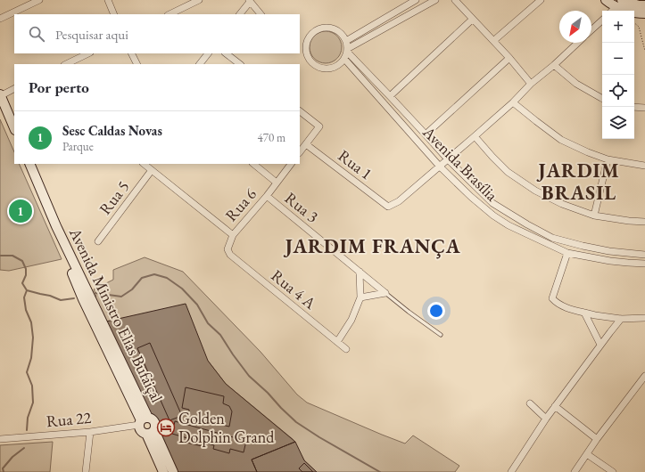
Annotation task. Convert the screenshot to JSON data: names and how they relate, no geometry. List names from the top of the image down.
{
  "streets": {
    "main road": ["Avenida Ministro Elias Bufaiçal"],
    "street": [
      "Avenida Brasília",
      "Rua 1",
      "Rua 5",
      "Rua 6",
      "Rua 3",
      "Rua 4 A",
      "Rua 22"
    ]
  },
  "crossings": [
    ["Avenida Brasília", "Rua 1"],
    ["Rua 6", "Rua 3"],
    ["Rua 6", "Rua 4 A"],
    ["Avenida Ministro Elias Bufaiçal", "Rua 22"]
  ],
  "districts": ["JARDIM BRASIL", "JARDIM FRANÇA"],
  "places": {
    "hotel": ["Golden Dolphin Grand"]
  },
  "north": "bottom left",
  "page": {
    "map_buttons": ["+", "−"],
    "search": "Pesquisar aqui",
    "heading": "Por perto",
    "list": [
      {
        "mark": "1",
        "name": "Sesc Caldas Novas",
        "note": "Parque",
        "value": "470 m"
      }
    ],
    "pins": "1"
  }
}
